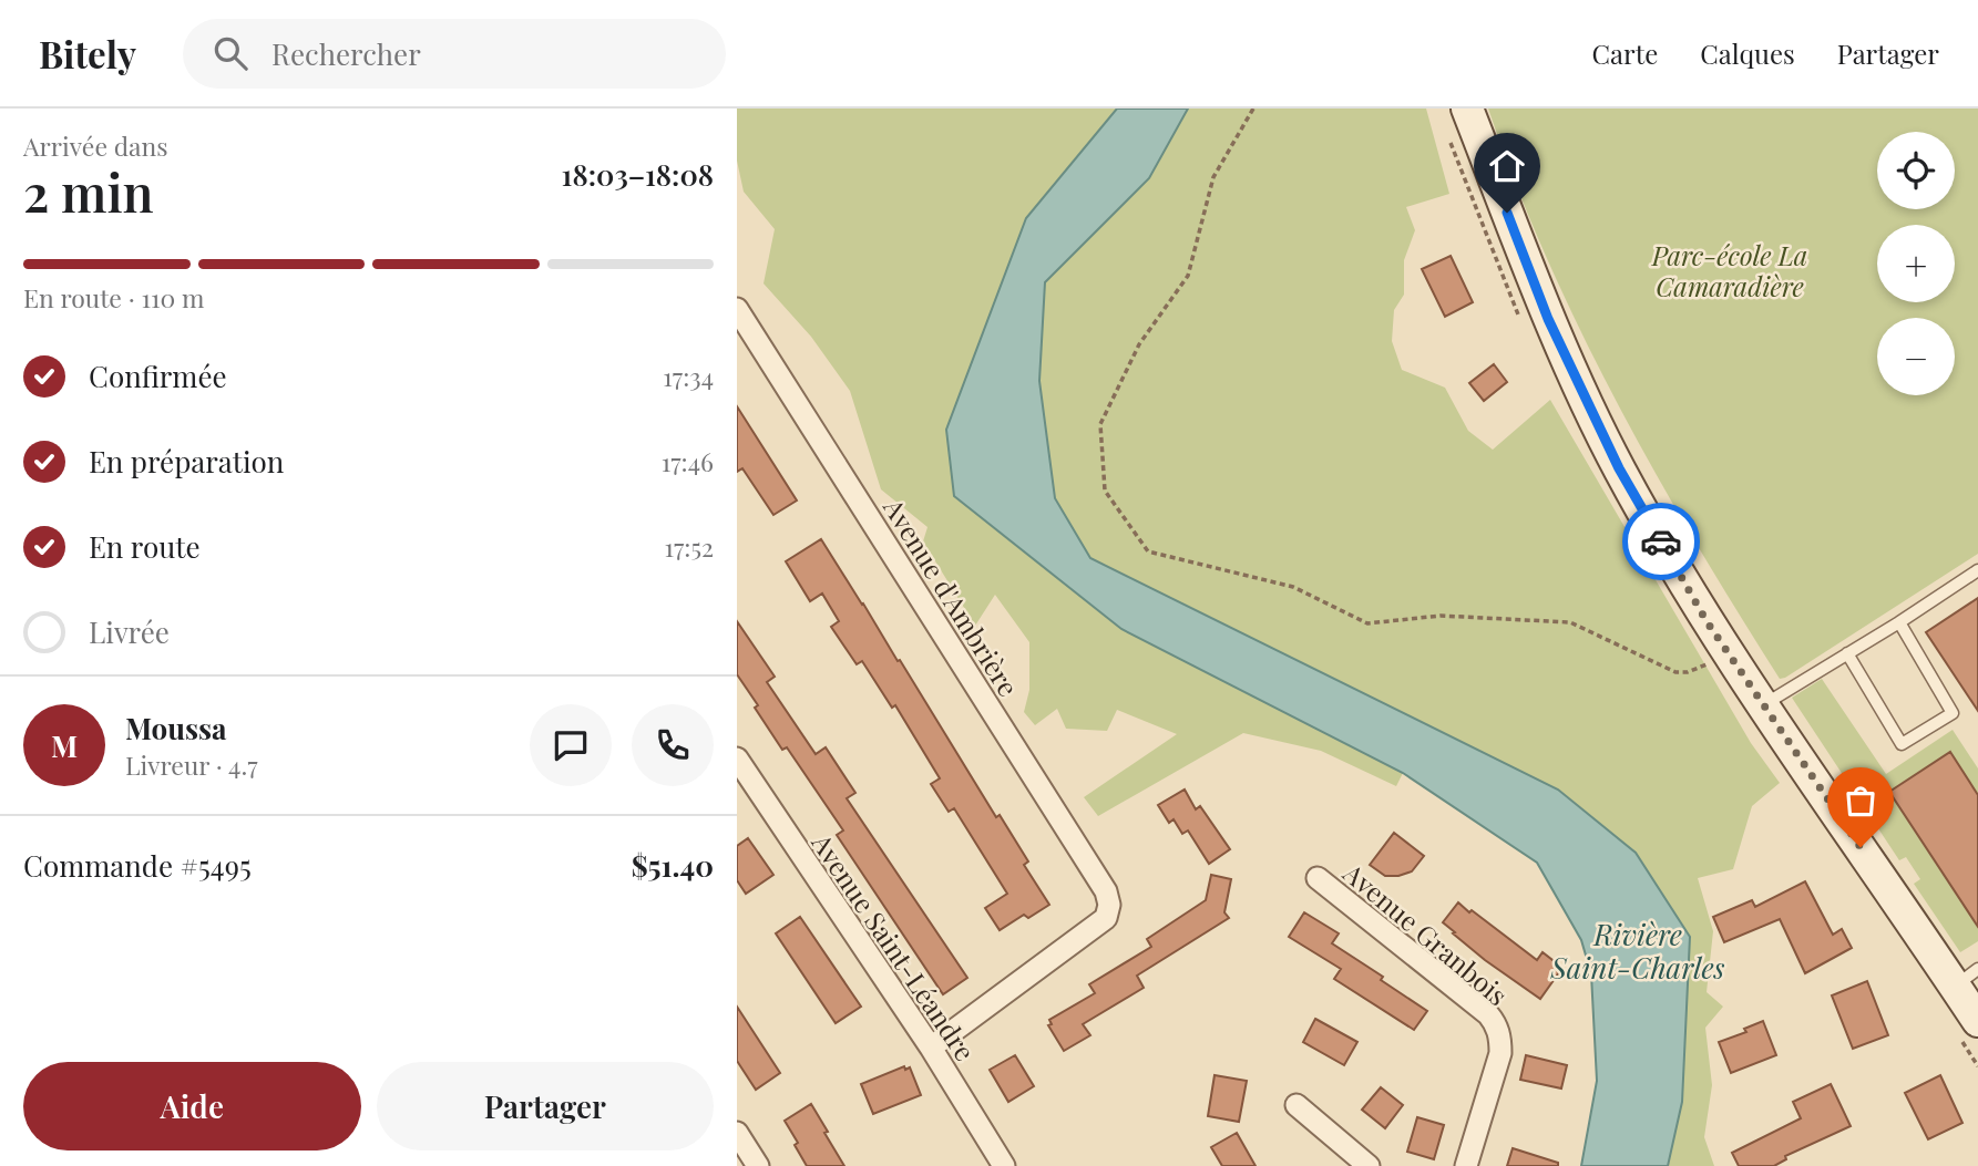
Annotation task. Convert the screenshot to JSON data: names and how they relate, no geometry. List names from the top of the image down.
{
  "streets": {
    "street": ["Avenue d'Ambrière", "Avenue Granbois", "Avenue Saint-Léandre"]
  },
  "crossings": [
    ["Avenue d'Ambrière", "Avenue Saint-Léandre"]
  ],
  "water": ["Rivière Saint-Charles"],
  "parks": ["Parc-école La Camaradière"],
  "page": {
    "header": "Bitely",
    "search": "Rechercher",
    "nav": ["Carte", "Calques", "Partager"],
    "heading": ["2 min", "Arrivée dans", "18:03–18:08"],
    "panel": [
      "Moussa",
      "Livreur · 4.7",
      "Commande #5495",
      "$51.40"
    ],
    "map_buttons": ["+", "−"],
    "bar": "En route · 110 m",
    "list": [
      ["Confirmée", "17:34"],
      ["En préparation", "17:46"],
      ["En route", "17:52"],
      "Livrée"
    ],
    "round": "M",
    "buttons": ["Aide", "Partager"]
  }
}
